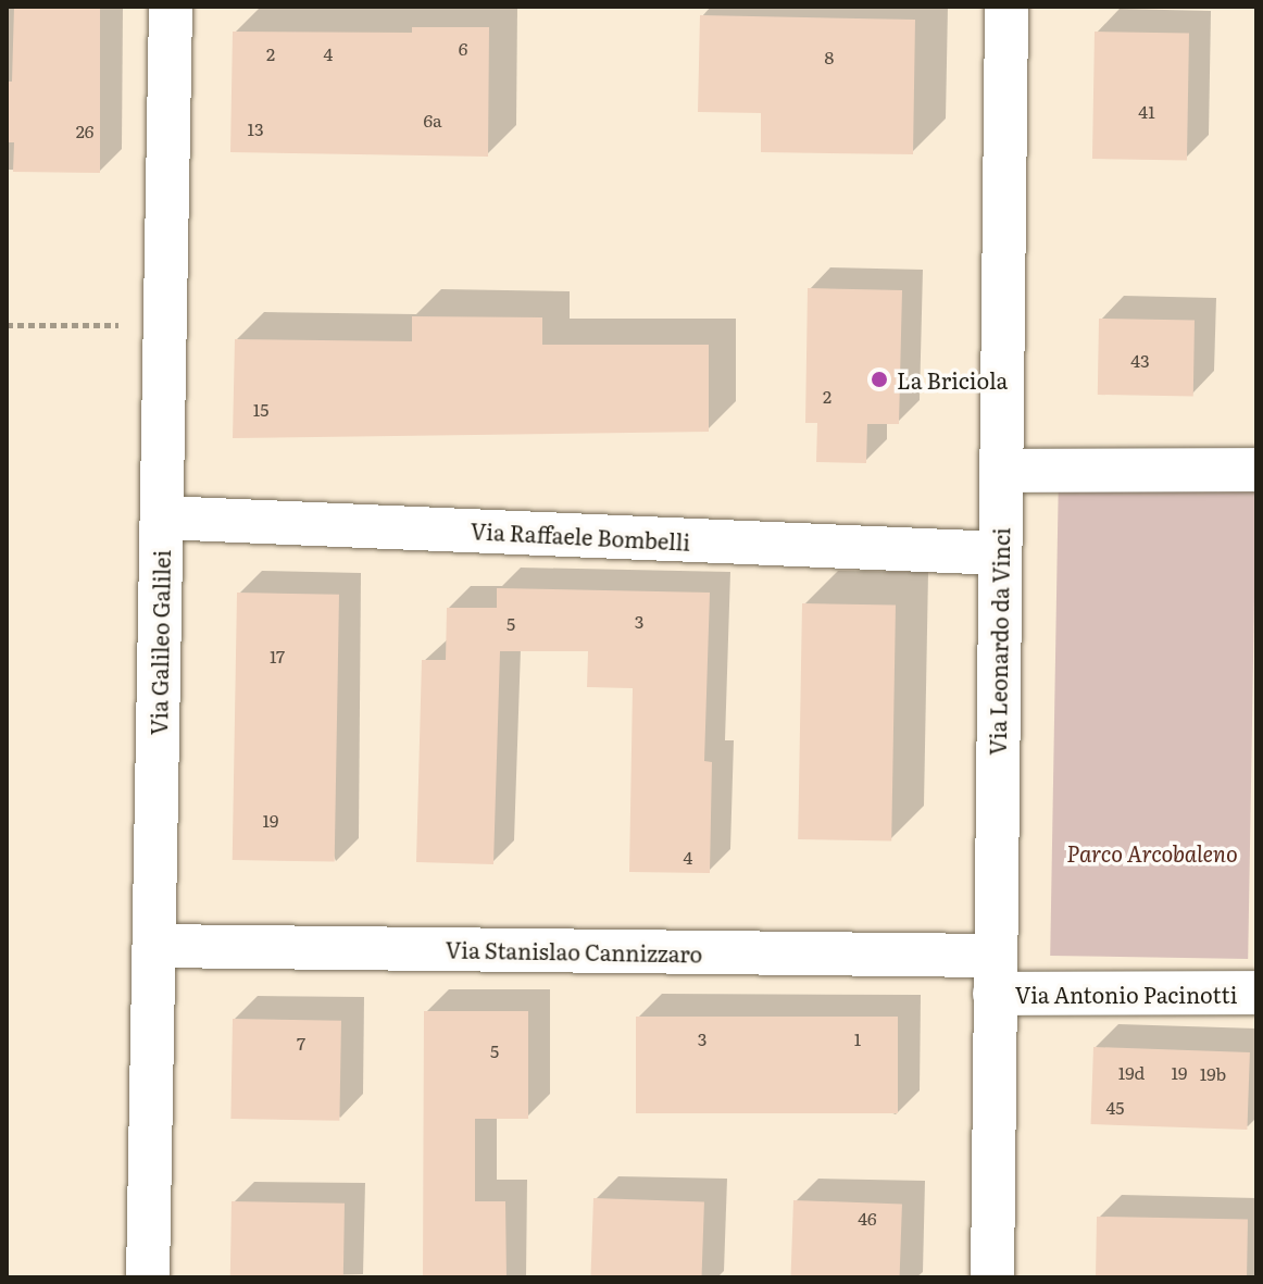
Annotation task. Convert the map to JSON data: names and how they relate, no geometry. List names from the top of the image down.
{
  "streets": {
    "street": [
      "Via Raffaele Bombelli",
      "Via Leonardo da Vinci",
      "Via Galileo Galilei",
      "Via Stanislao Cannizzaro",
      "Via Antonio Pacinotti"
    ]
  },
  "crossings": [
    ["Via Raffaele Bombelli", "Via Leonardo da Vinci"],
    ["Via Raffaele Bombelli", "Via Galileo Galilei"],
    ["Via Leonardo da Vinci", "Via Stanislao Cannizzaro"],
    ["Via Leonardo da Vinci", "Via Antonio Pacinotti"],
    ["Via Galileo Galilei", "Via Stanislao Cannizzaro"],
    ["Via Stanislao Cannizzaro", "Via Antonio Pacinotti"]
  ],
  "parks": ["Parco Arcobaleno"],
  "places": ["La Briciola"],
  "house_numbers": [
    "6",
    "2",
    "4",
    "8",
    "41",
    "6a",
    "13",
    "26",
    "43",
    "2",
    "15",
    "3",
    "5",
    "17",
    "19",
    "4",
    "3",
    "1",
    "7",
    "5",
    "19d",
    "19",
    "19b",
    "45",
    "46"
  ]
}
